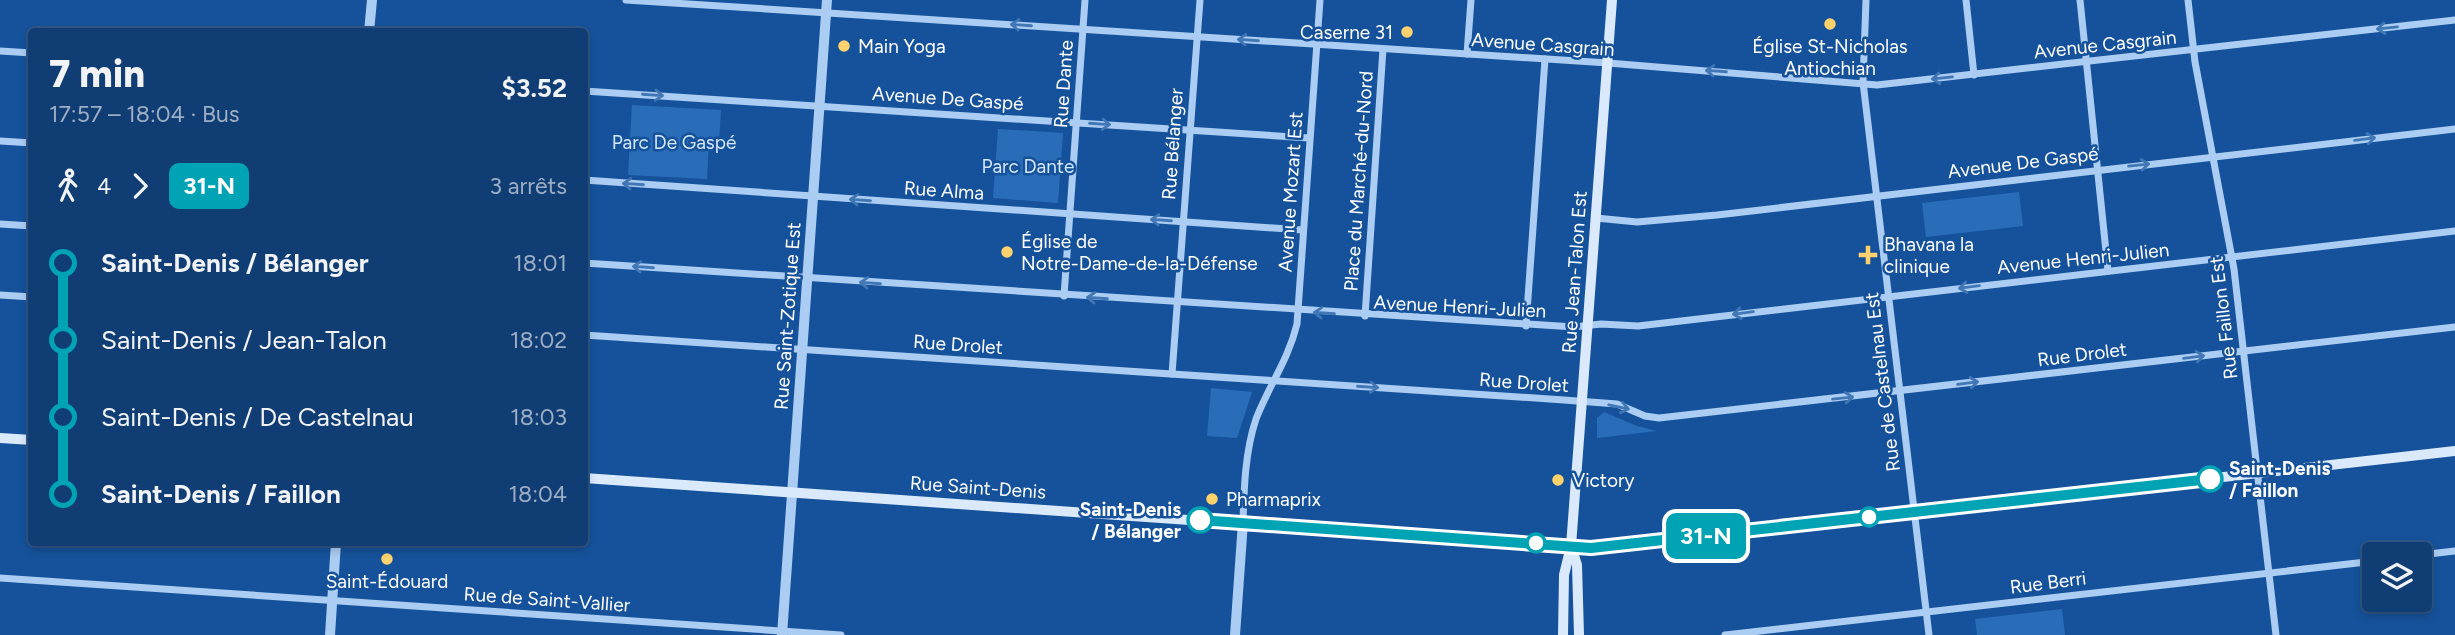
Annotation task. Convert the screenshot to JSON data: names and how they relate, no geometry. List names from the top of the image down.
{
  "streets": {
    "main road": ["Rue Jean-Talon Est", "Rue Saint-Denis"],
    "street": [
      "Avenue Casgrain",
      "Rue Dante",
      "Avenue De Gaspé",
      "Rue Bélanger",
      "Place du Marché-du-Nord",
      "Rue Alma",
      "Avenue Mozart Est",
      "Avenue Henri-Julien",
      "Rue Saint-Zotique Est",
      "Rue Faillon Est",
      "Rue Drolet",
      "Rue de Castelnau Est",
      "Rue Berri",
      "Rue de Saint-Vallier"
    ]
  },
  "crossings": [
    ["Avenue Casgrain", "Rue Dante"],
    ["Avenue Casgrain", "Rue Bélanger"],
    ["Avenue Casgrain", "Place du Marché-du-Nord"],
    ["Avenue Casgrain", "Avenue Mozart Est"],
    ["Avenue Casgrain", "Rue Jean-Talon Est"],
    ["Avenue Casgrain", "Rue Saint-Zotique Est"],
    ["Avenue Casgrain", "Rue Faillon Est"],
    ["Avenue Casgrain", "Rue de Castelnau Est"],
    ["Rue Dante", "Avenue De Gaspé"],
    ["Rue Dante", "Rue Alma"],
    ["Rue Dante", "Avenue Henri-Julien"],
    ["Avenue De Gaspé", "Rue Bélanger"],
    ["Avenue De Gaspé", "Avenue Mozart Est"],
    ["Avenue De Gaspé", "Rue Jean-Talon Est"],
    ["Avenue De Gaspé", "Rue Saint-Zotique Est"],
    ["Avenue De Gaspé", "Rue Faillon Est"],
    ["Avenue De Gaspé", "Rue de Castelnau Est"],
    ["Rue Bélanger", "Rue Alma"],
    ["Rue Bélanger", "Avenue Henri-Julien"],
    ["Rue Bélanger", "Rue Drolet"],
    ["Place du Marché-du-Nord", "Avenue Henri-Julien"],
    ["Rue Alma", "Avenue Mozart Est"],
    ["Rue Alma", "Rue Saint-Zotique Est"],
    ["Avenue Mozart Est", "Avenue Henri-Julien"],
    ["Avenue Mozart Est", "Rue Drolet"],
    ["Avenue Henri-Julien", "Rue Jean-Talon Est"],
    ["Avenue Henri-Julien", "Rue Saint-Zotique Est"],
    ["Avenue Henri-Julien", "Rue Faillon Est"],
    ["Avenue Henri-Julien", "Rue de Castelnau Est"],
    ["Rue Jean-Talon Est", "Rue Drolet"],
    ["Rue Jean-Talon Est", "Rue Saint-Denis"],
    ["Rue Saint-Zotique Est", "Rue Drolet"],
    ["Rue Saint-Zotique Est", "Rue Saint-Denis"],
    ["Rue Saint-Zotique Est", "Rue de Saint-Vallier"],
    ["Rue Faillon Est", "Rue Drolet"],
    ["Rue Faillon Est", "Rue Saint-Denis"],
    ["Rue Faillon Est", "Rue Berri"],
    ["Rue Drolet", "Rue de Castelnau Est"],
    ["Rue de Castelnau Est", "Rue Saint-Denis"],
    ["Rue de Castelnau Est", "Rue Berri"]
  ],
  "one_way": [
    "Avenue Casgrain",
    "Avenue De Gaspé",
    "Rue Alma",
    "Avenue Henri-Julien",
    "Rue Drolet"
  ],
  "parks": ["Parc De Gaspé", "Parc Dante"],
  "places": {
    "other": [
      "Église St-Nicholas Antiochian",
      "Caserne 31",
      "Main Yoga",
      "Église de Notre-Dame-de-la-Défense",
      "Saint-Denis / Faillon",
      "Victory",
      "Pharmaprix",
      "Saint-Denis / Bélanger",
      "Saint-Édouard"
    ],
    "health": ["Bhavana la clinique"]
  },
  "lines": ["bus line 31-N"],
  "page": {
    "on_map": "31-N",
    "heading": ["7 min", "17:57 – 18:04 · Bus", "$3.52"],
    "legs": ["4", "31-N", "3 arrêts"],
    "list": [
      {
        "name": "Saint-Denis / Bélanger",
        "value": "18:01"
      },
      {
        "name": "Saint-Denis / Jean-Talon",
        "value": "18:02"
      },
      {
        "name": "Saint-Denis / De Castelnau",
        "value": "18:03"
      },
      {
        "name": "Saint-Denis / Faillon",
        "value": "18:04"
      }
    ]
  }
}
